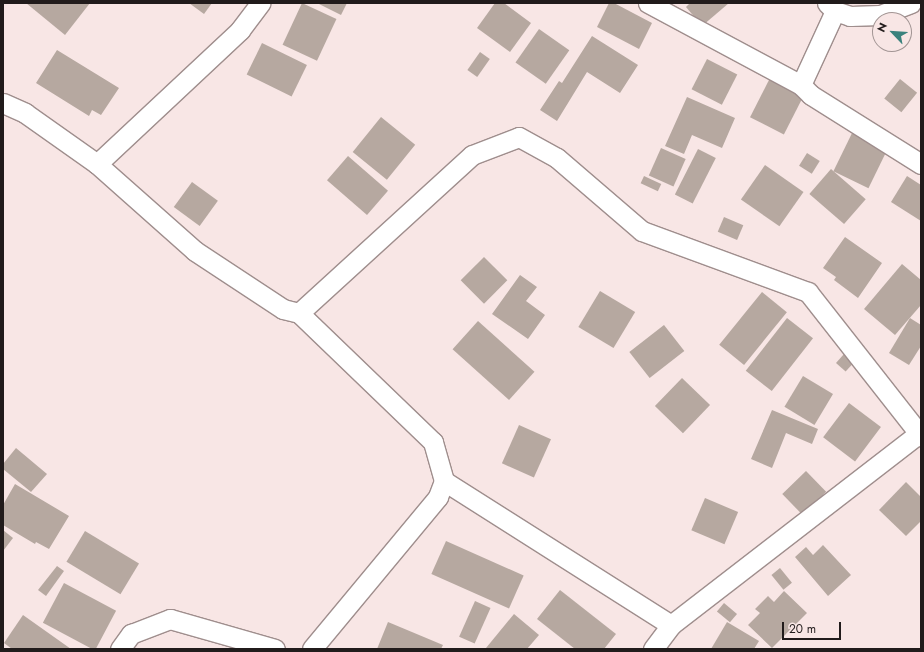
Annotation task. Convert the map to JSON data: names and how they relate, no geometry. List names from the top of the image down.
{
  "scale_bar": "20 m",
  "north": "top left"
}
